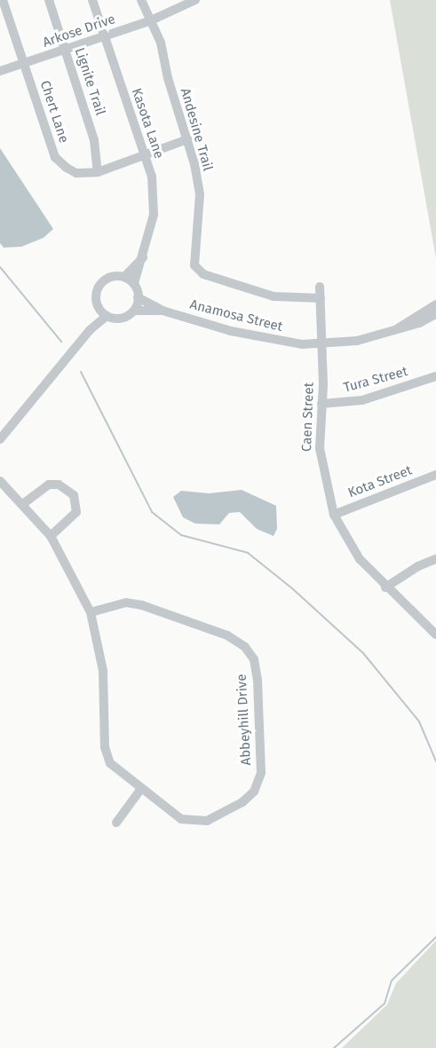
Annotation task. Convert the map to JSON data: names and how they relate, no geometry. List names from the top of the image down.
{
  "streets": {
    "street": [
      "Arkose Drive",
      "Lignite Trail",
      "Chert Lane",
      "Kasota Lane",
      "Andesine Trail",
      "Anamosa Street",
      "Tura Street",
      "Caen Street",
      "Kota Street",
      "Abbeyhill Drive"
    ]
  },
  "crossings": [
    ["Arkose Drive", "Lignite Trail"],
    ["Arkose Drive", "Chert Lane"],
    ["Arkose Drive", "Kasota Lane"],
    ["Arkose Drive", "Andesine Trail"],
    ["Lignite Trail", "Chert Lane"],
    ["Chert Lane", "Kasota Lane"],
    ["Chert Lane", "Andesine Trail"],
    ["Kasota Lane", "Anamosa Street"],
    ["Andesine Trail", "Caen Street"],
    ["Anamosa Street", "Caen Street"],
    ["Tura Street", "Caen Street"],
    ["Caen Street", "Kota Street"]
  ]
}
